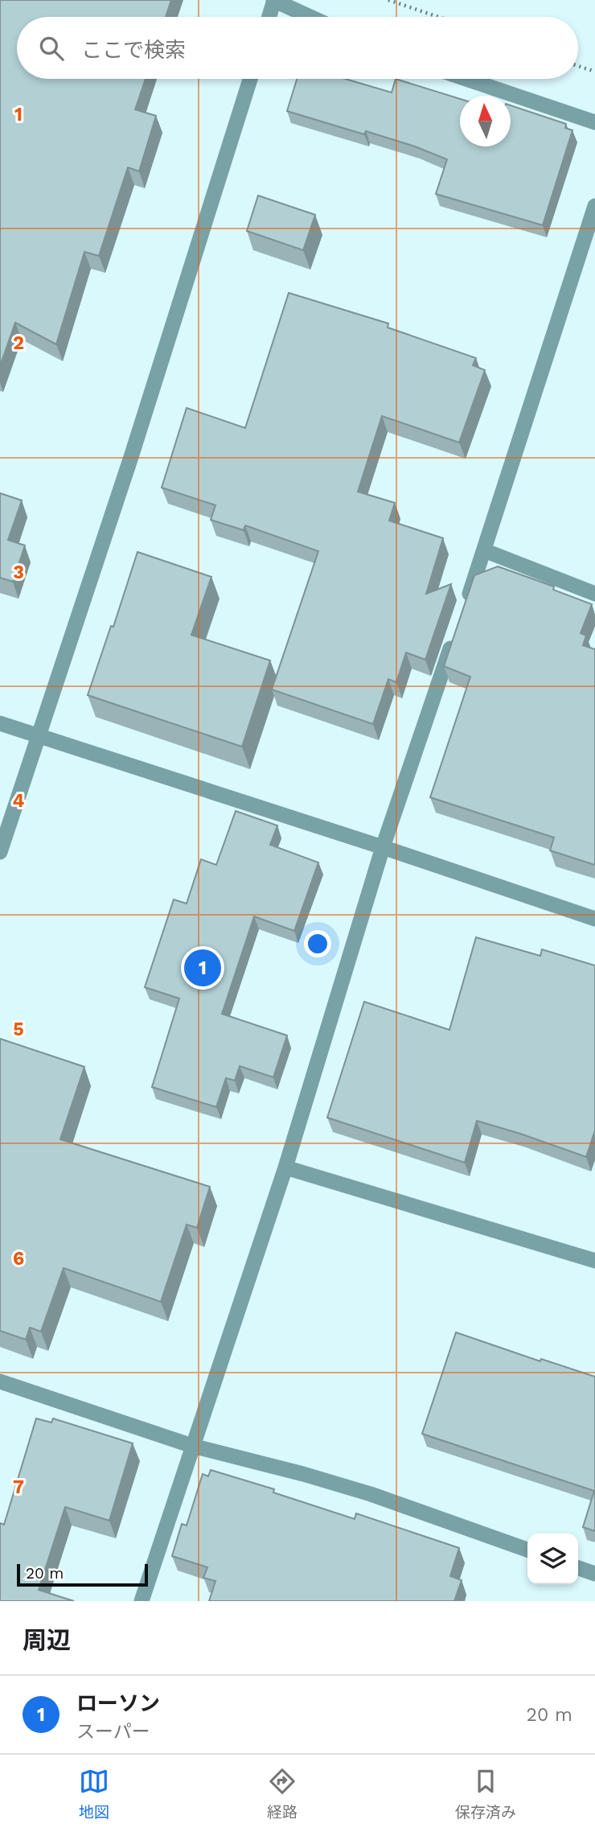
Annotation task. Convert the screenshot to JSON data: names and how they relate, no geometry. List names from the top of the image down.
{
  "scale_bar": "20 m",
  "north": "top",
  "page": {
    "search": "ここで検索",
    "pins": "1",
    "scale": "20 m",
    "heading": "周辺",
    "list": [
      {
        "mark": "1",
        "name": "ローソン",
        "note": "スーパー",
        "value": "20 m"
      }
    ],
    "nav": ["地図", "経路", "保存済み"]
  },
  "grid": {
    "rows": [
      "1",
      "2",
      "3",
      "4",
      "5",
      "6",
      "7"
    ]
  }
}
